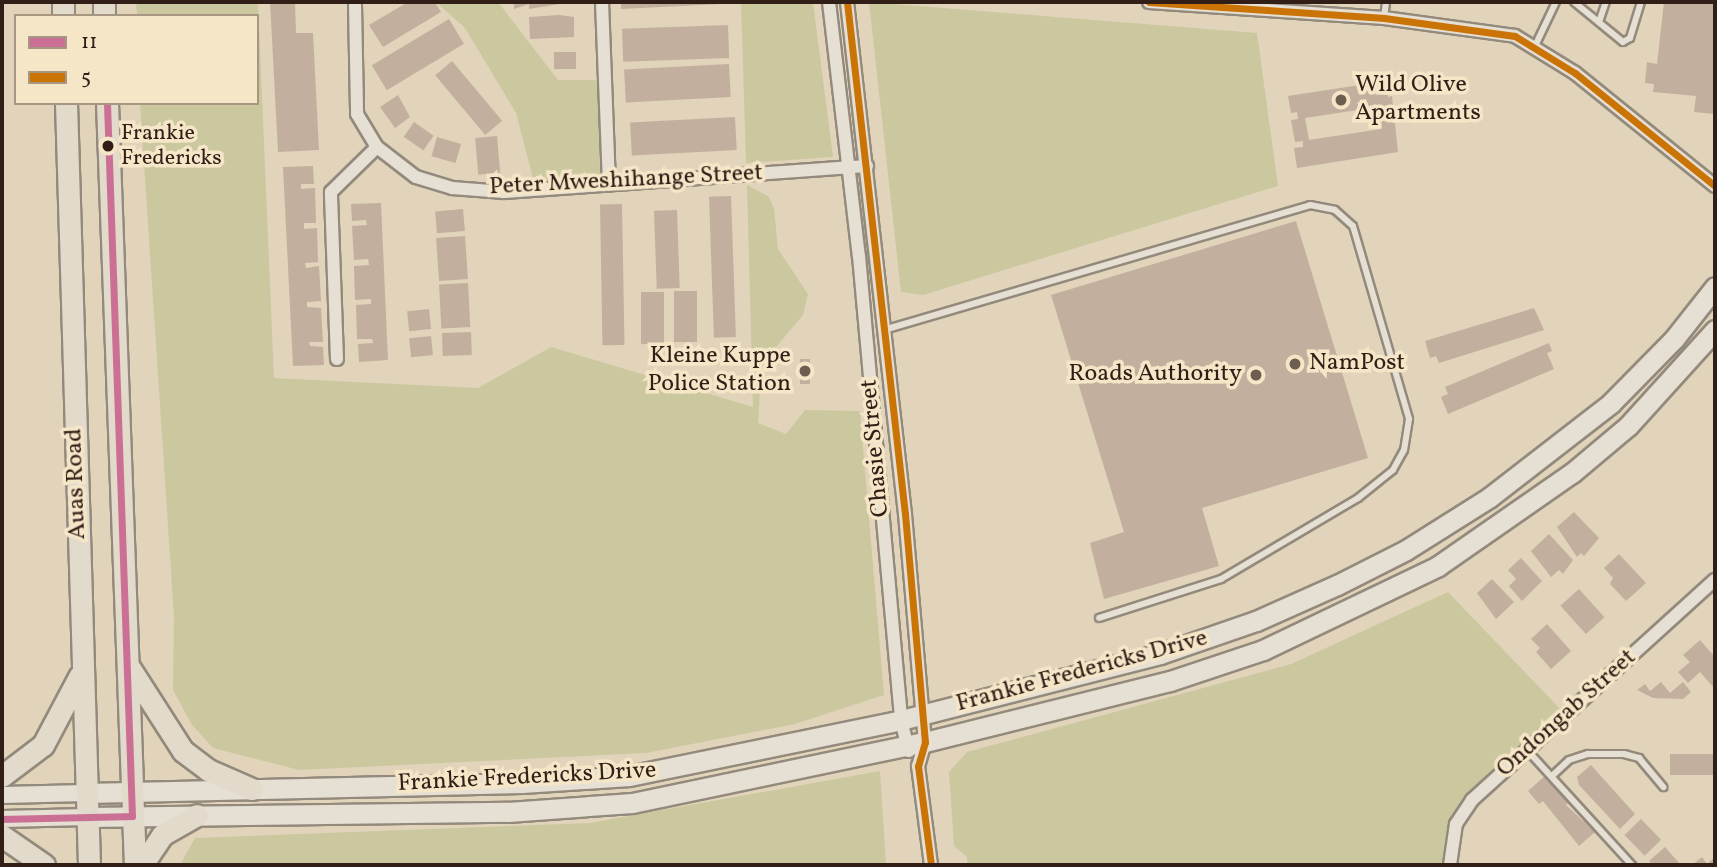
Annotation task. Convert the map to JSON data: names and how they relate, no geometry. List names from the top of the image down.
{
  "streets": {
    "highway": ["Auas Road"],
    "main road": ["Frankie Fredericks Drive"],
    "street": ["Peter Mweshihange Street", "Chasie Street", "Ondongab Street"]
  },
  "crossings": [
    ["Peter Mweshihange Street", "Chasie Street"],
    ["Chasie Street", "Frankie Fredericks Drive"],
    ["Auas Road", "Frankie Fredericks Drive"]
  ],
  "places": [
    "Wild Olive Apartments",
    "Frankie Fredericks",
    "NamPost",
    "Kleine Kuppe Police Station",
    "Roads Authority"
  ],
  "lines": ["transit line 5", "transit line 11"],
  "legend": ["11", "5"]
}
